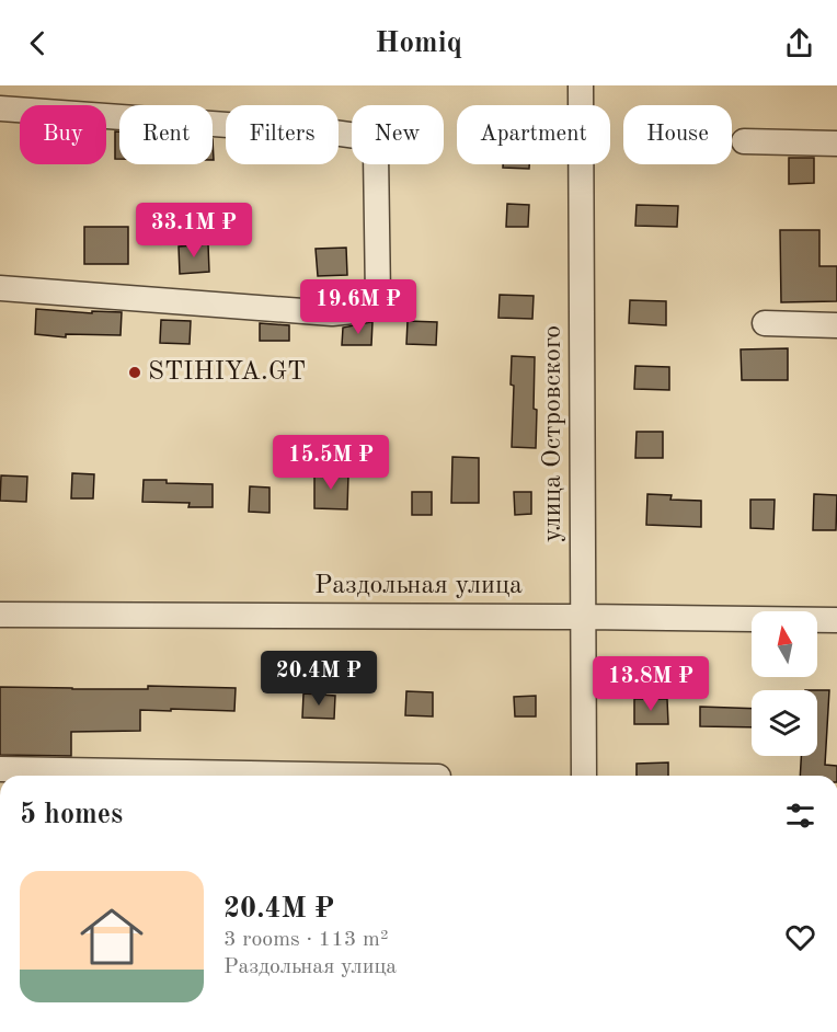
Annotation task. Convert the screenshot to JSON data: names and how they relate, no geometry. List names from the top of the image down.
{
  "streets": {
    "street": ["улица Островского", "Раздольная улица"]
  },
  "crossings": [
    ["улица Островского", "Раздольная улица"]
  ],
  "places": ["STIHIYA.GT"],
  "north": "top",
  "page": {
    "header": "Homiq",
    "chip": [
      "Buy",
      "Rent",
      "Filters",
      "New",
      "Apartment",
      "House"
    ],
    "price": [
      "33.1M ₽",
      "19.6M ₽",
      "15.5M ₽",
      "20.4M ₽",
      "13.8M ₽"
    ],
    "heading": "5 homes",
    "list": [
      {
        "name": "20.4M ₽",
        "note": "3 rooms · 113 m² · Раздольная улица"
      }
    ]
  }
}
